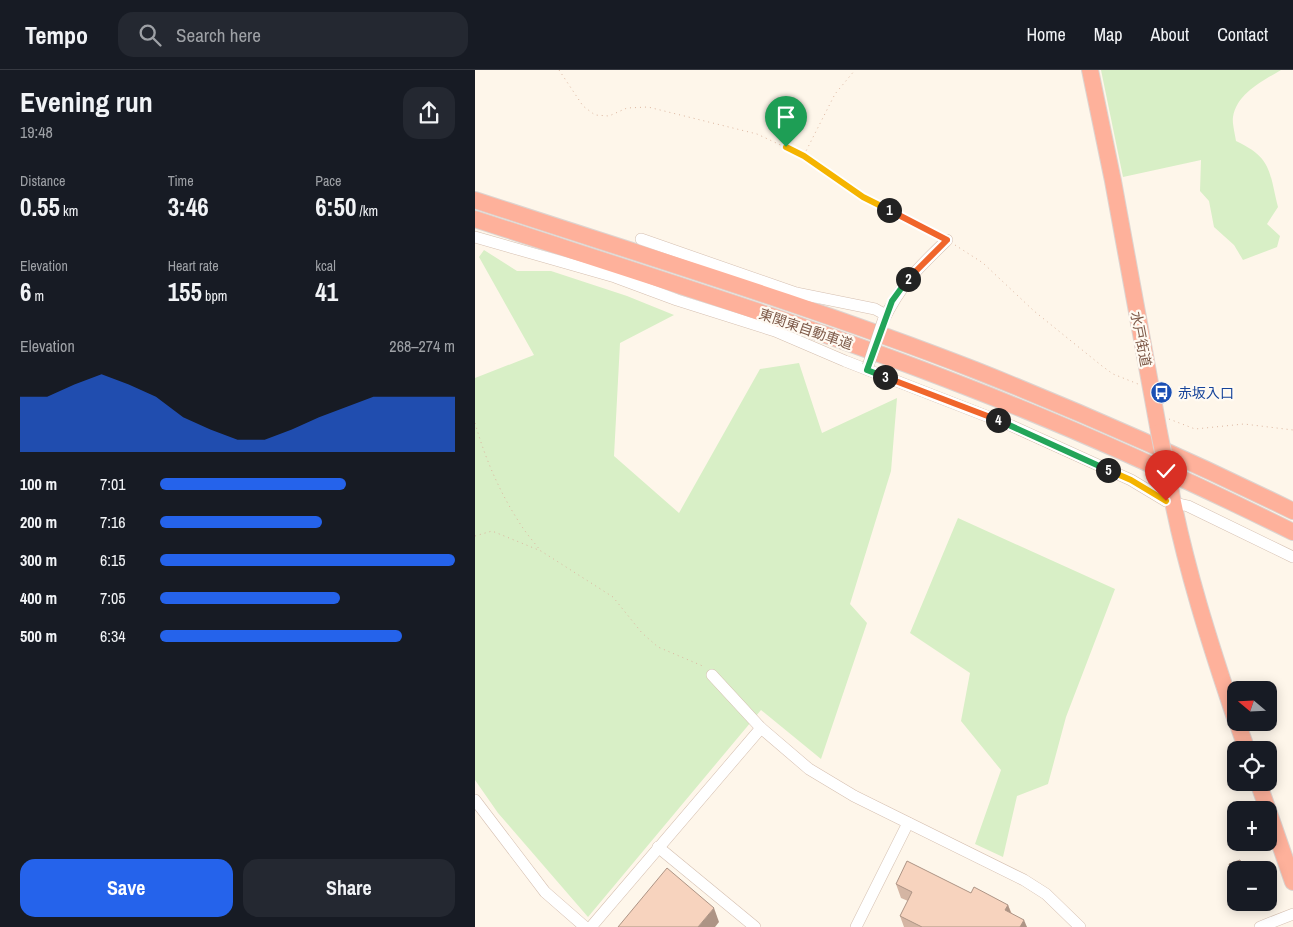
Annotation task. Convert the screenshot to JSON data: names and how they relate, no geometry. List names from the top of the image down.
{
  "streets": {
    "highway": ["東関東自動車道", "水戸街道"]
  },
  "places": {
    "bus stop": ["赤坂入口"]
  },
  "north": "left",
  "page": {
    "header": "Tempo",
    "search": "Search here",
    "nav": [
      "Home",
      "Map",
      "About",
      "Contact"
    ],
    "heading": ["Evening run", "19:48"],
    "stats": [
      ["Distance", "0.55 km"],
      ["Time", "3:46"],
      ["Pace", "6:50 /km"],
      ["Elevation", "6 m"],
      ["Heart rate", "155 bpm"],
      ["kcal", "41"]
    ],
    "pins": [
      "1",
      "2",
      "3",
      "4",
      "5"
    ],
    "chart": ["Elevation", "268–274 m"],
    "list": [
      {
        "name": "100 m",
        "note": "7:01"
      },
      {
        "name": "200 m",
        "note": "7:16"
      },
      {
        "name": "300 m",
        "note": "6:15"
      },
      {
        "name": "400 m",
        "note": "7:05"
      },
      {
        "name": "500 m",
        "note": "6:34"
      }
    ],
    "map_buttons": ["+", "−"],
    "buttons": ["Save", "Share"]
  }
}
